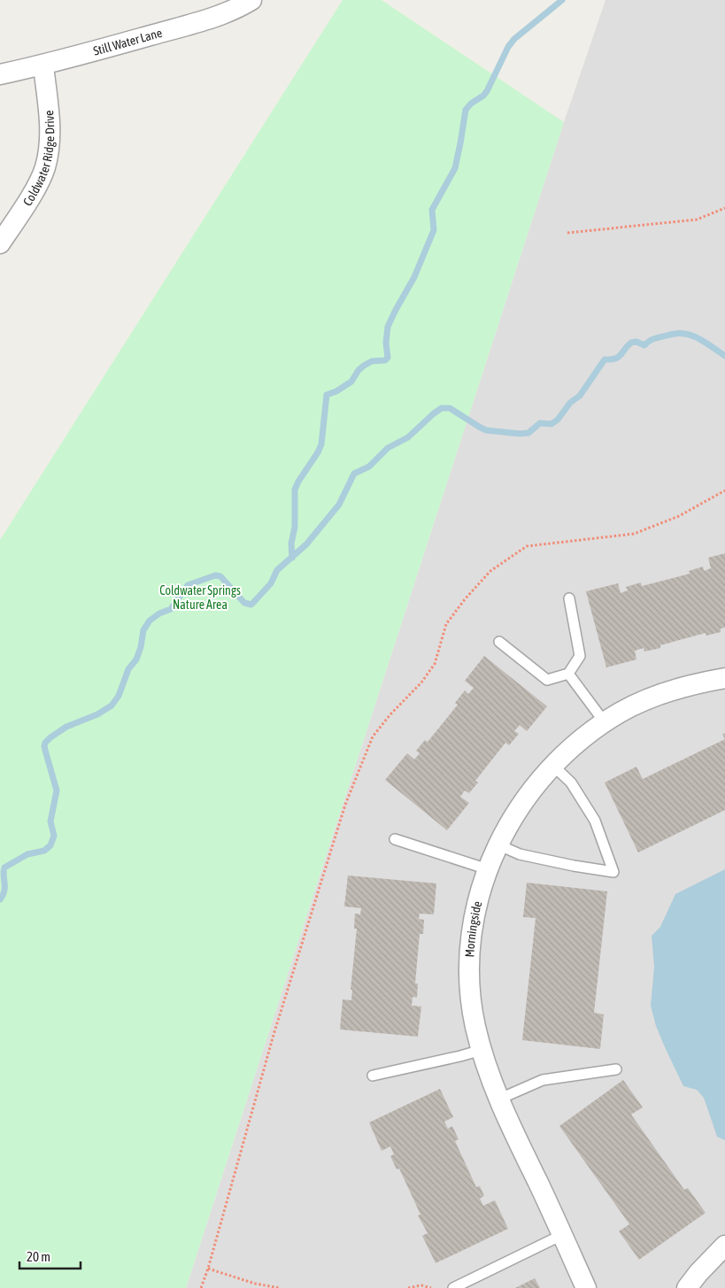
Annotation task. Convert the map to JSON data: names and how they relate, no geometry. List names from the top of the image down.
{
  "streets": {
    "street": ["Still Water Lane", "Coldwater Ridge Drive", "Morningside"]
  },
  "crossings": [
    ["Still Water Lane", "Coldwater Ridge Drive"]
  ],
  "parks": ["Coldwater Springs Nature Area"],
  "scale_bar": "20 m"
}
